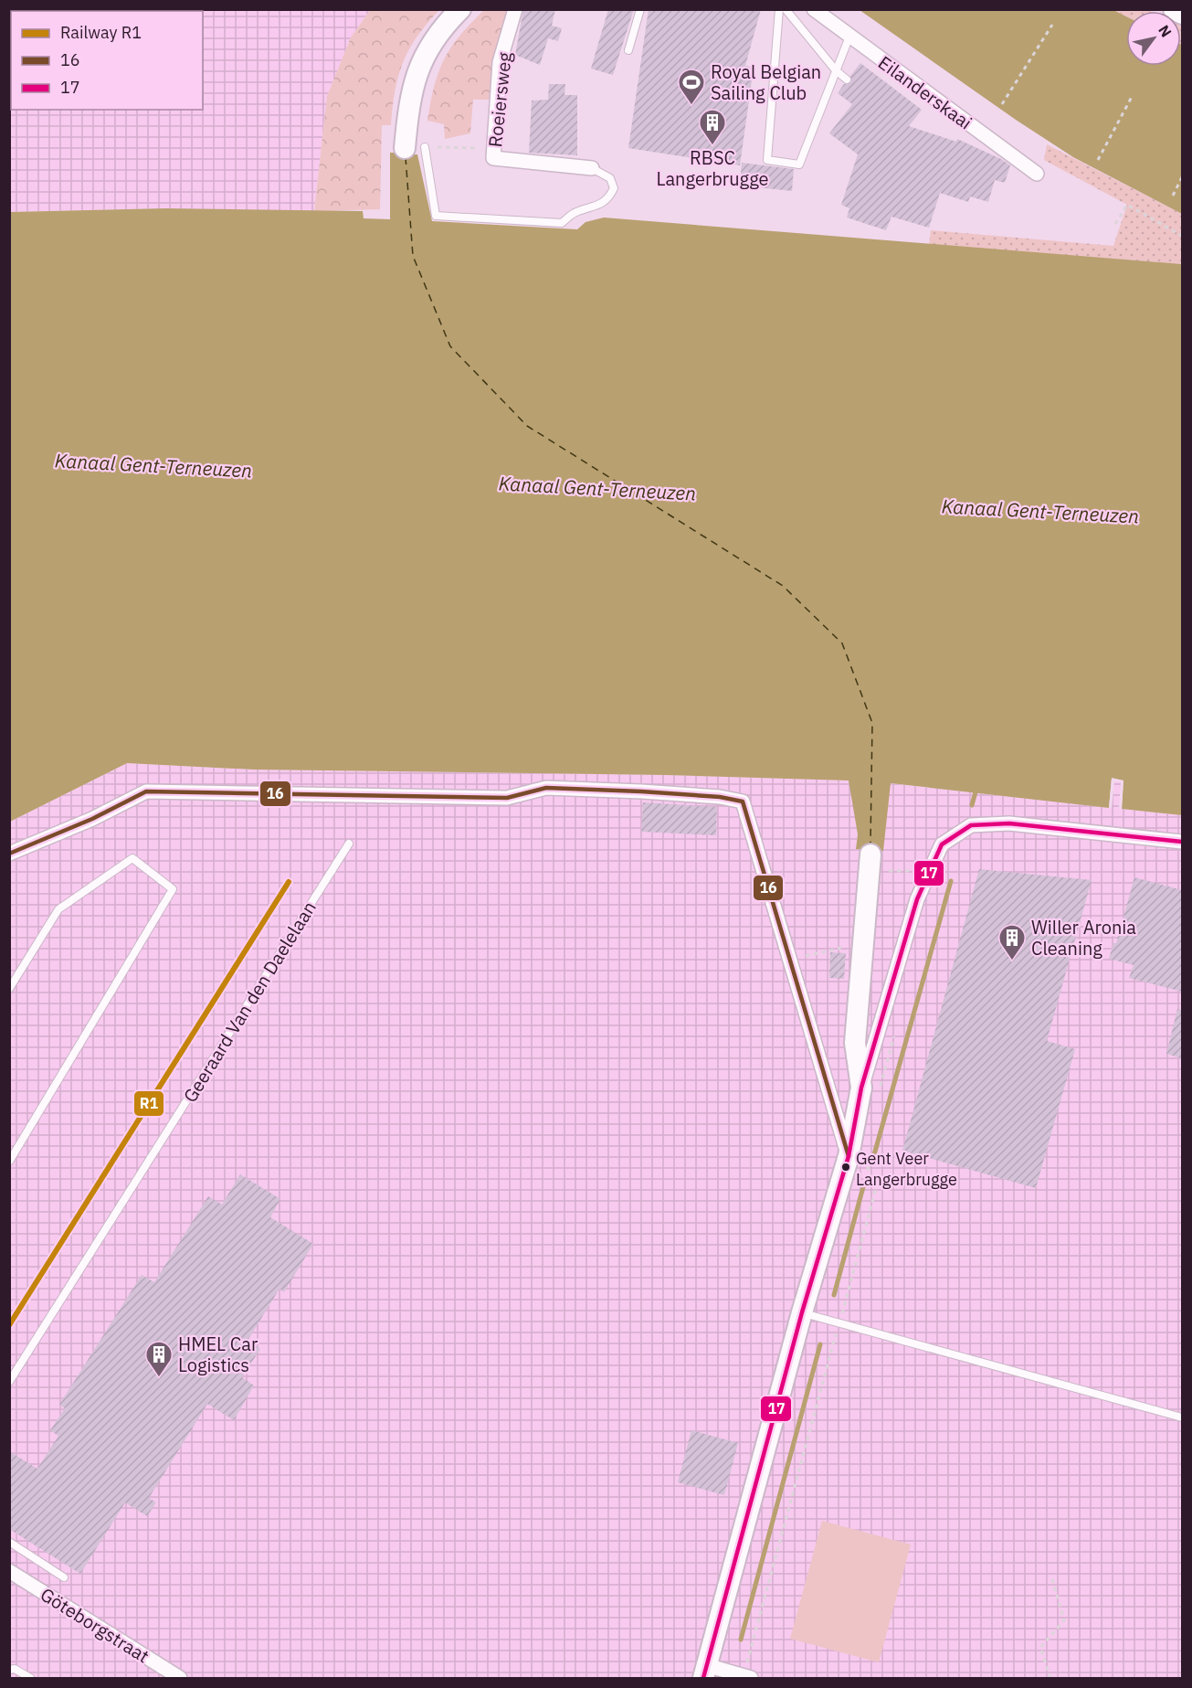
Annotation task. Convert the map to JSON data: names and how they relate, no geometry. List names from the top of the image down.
{
  "streets": {
    "street": ["Eilanderskaai", "Roeiersweg", "Göteborgstraat"],
    "lane": ["Geeraard Van den Daelelaan"]
  },
  "water": ["Kanaal Gent-Terneuzen"],
  "places": {
    "sports": ["Royal Belgian Sailing Club"],
    "building": ["RBSC Langerbrugge", "Willer Aronia Cleaning", "HMEL Car Logistics"],
    "other": ["Gent Veer Langerbrugge"]
  },
  "lines": ["transit line 16", "transit line 17", "rail line R1"],
  "legend": ["Railway R1", "16", "17"],
  "north": "top right"
}
